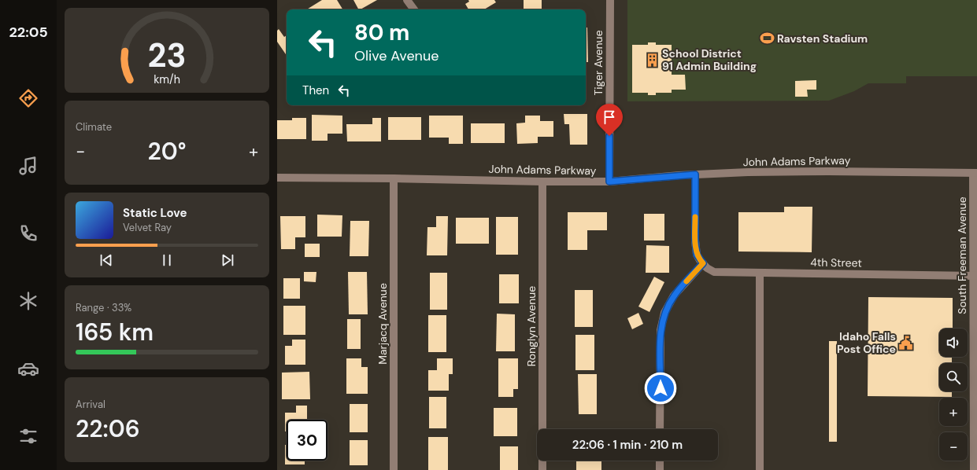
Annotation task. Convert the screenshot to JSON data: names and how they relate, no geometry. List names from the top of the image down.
{
  "streets": {
    "street": [
      "Tiger Avenue",
      "John Adams Parkway",
      "South Freeman Avenue",
      "4th Street",
      "Marjacq Avenue",
      "Ronglyn Avenue"
    ]
  },
  "crossings": [
    ["Tiger Avenue", "John Adams Parkway"],
    ["John Adams Parkway", "South Freeman Avenue"],
    ["John Adams Parkway", "Marjacq Avenue"],
    ["John Adams Parkway", "Ronglyn Avenue"],
    ["South Freeman Avenue", "4th Street"]
  ],
  "places": {
    "sports": ["Ravsten Stadium"],
    "building": ["School District 91 Admin Building"],
    "public building": ["Idaho Falls Post Office"]
  },
  "page": {
    "tabs": "22:05",
    "turn": ["80 m", "Olive Avenue"],
    "then": "Then",
    "tile": [
      "Climate",
      ["Range · 33%", "165 km"],
      ["Arrival", "22:06"]
    ],
    "heat": ["−", "20°", "+"],
    "song": ["Static Love", "Velvet Ray"],
    "map_buttons": ["+", "−"],
    "limit": "30",
    "trip": "22:06 · 1 min · 210 m",
    "gauge": ["23", "km/h"]
  }
}
